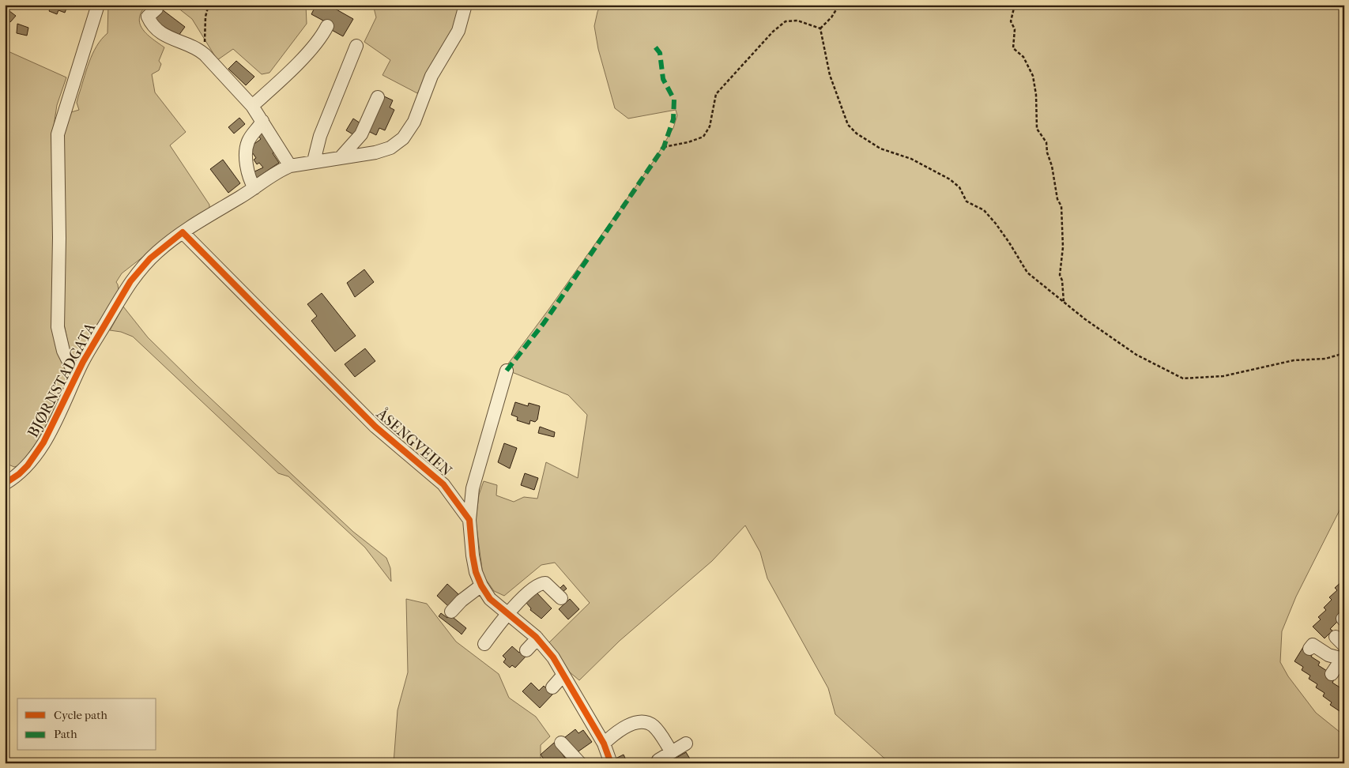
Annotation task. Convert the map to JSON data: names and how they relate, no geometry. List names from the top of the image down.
{
  "streets": {
    "street": ["BJØRNSTADGATA", "ÅSENGVEIEN"]
  },
  "crossings": [
    ["BJØRNSTADGATA", "ÅSENGVEIEN"]
  ],
  "legend": ["Cycle path", "Path"]
}
